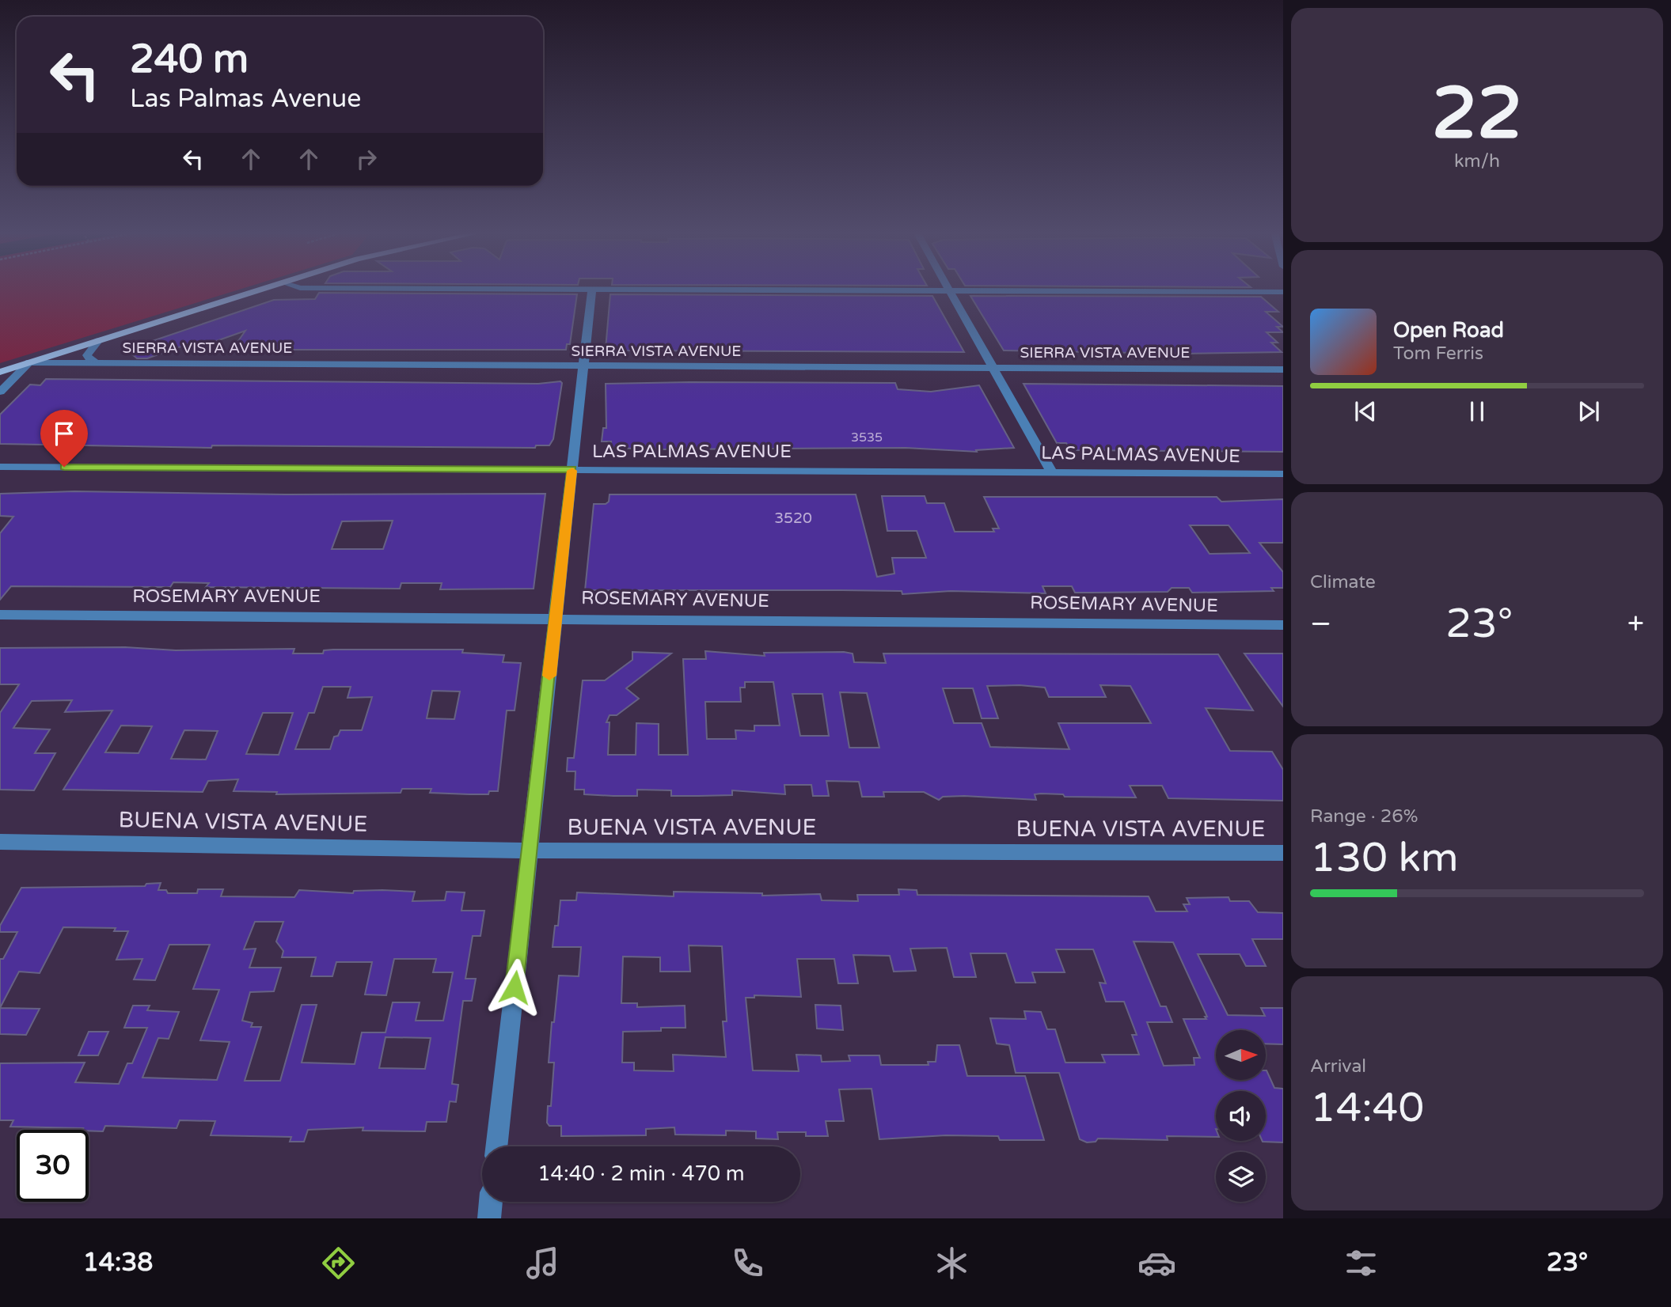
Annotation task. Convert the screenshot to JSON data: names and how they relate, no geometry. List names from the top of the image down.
{
  "streets": {
    "street": [
      "SIERRA VISTA AVENUE",
      "LAS PALMAS AVENUE",
      "ROSEMARY AVENUE",
      "BUENA VISTA AVENUE"
    ]
  },
  "house_numbers": ["3535", "3520"],
  "north": "right",
  "page": {
    "tile": [
      ["22", "km/h"],
      "Climate",
      ["Range · 26%", "130 km"],
      ["Arrival", "14:40"]
    ],
    "turn": ["240 m", "Las Palmas Avenue"],
    "song": ["Open Road", "Tom Ferris"],
    "heat": ["−", "23°", "+"],
    "limit": "30",
    "trip": "14:40 · 2 min · 470 m",
    "tabs": ["14:38", "23°"]
  }
}
